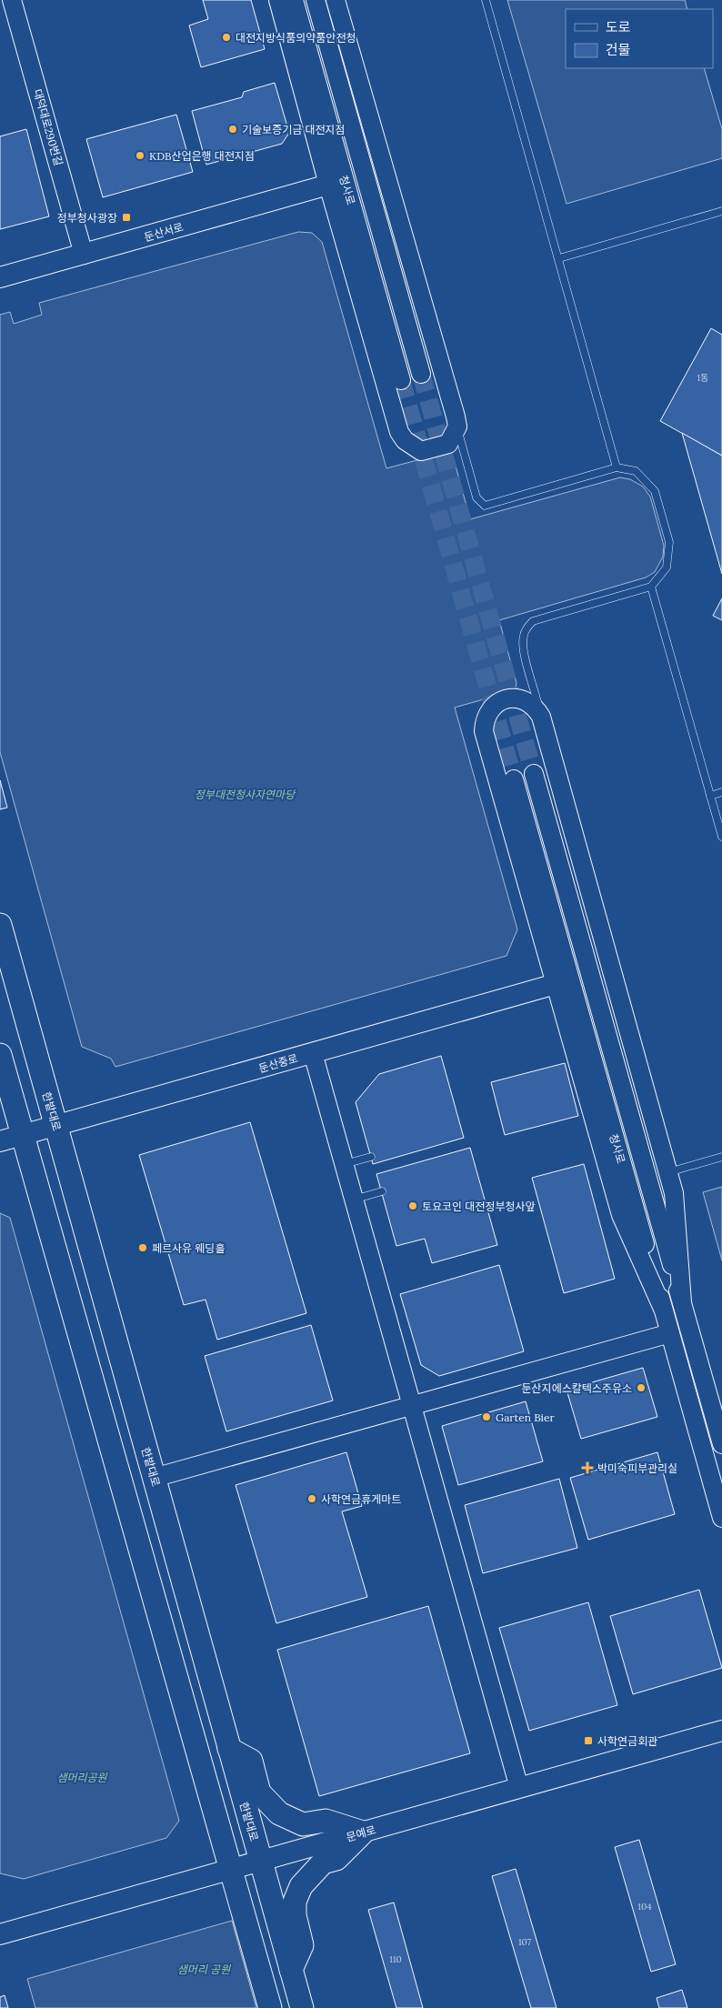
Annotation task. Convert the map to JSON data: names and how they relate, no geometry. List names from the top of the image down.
{
  "streets": {
    "main road": [
      "둔산서로",
      "둔산중로",
      "한밭대로",
      "문예로"
    ],
    "street": ["대덕대로290번길", "청사로"]
  },
  "crossings": [
    ["대덕대로290번길", "둔산서로"],
    ["둔산중로", "한밭대로"],
    ["한밭대로", "문예로"]
  ],
  "parks": ["정부대전청사자연마당", "샘머리공원", "샘머리 공원"],
  "places": {
    "other": [
      "대전지방식품의약품안전청",
      "기술보증기금 대전지점",
      "KDB산업은행 대전지점",
      "토요코인 대전정부청사앞",
      "페르사유 웨딩홀",
      "둔산지에스칼텍스주유소",
      "Garten Bier",
      "사학연금휴게마트"
    ],
    "transit": ["정부청사광장", "사학연금회관"],
    "health": ["박미숙피부관리실"]
  },
  "house_numbers": [
    "1동",
    "104",
    "107",
    "110"
  ],
  "legend": ["도로", "건물"]
}
